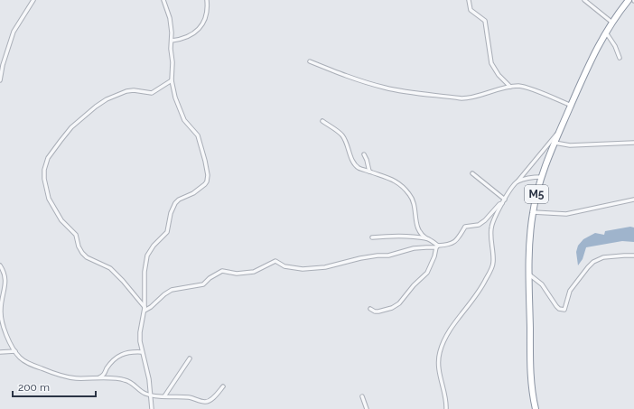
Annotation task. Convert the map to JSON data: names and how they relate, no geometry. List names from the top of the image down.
{
  "streets": {
    "highway": ["M5"]
  },
  "scale_bar": "200 m"
}
